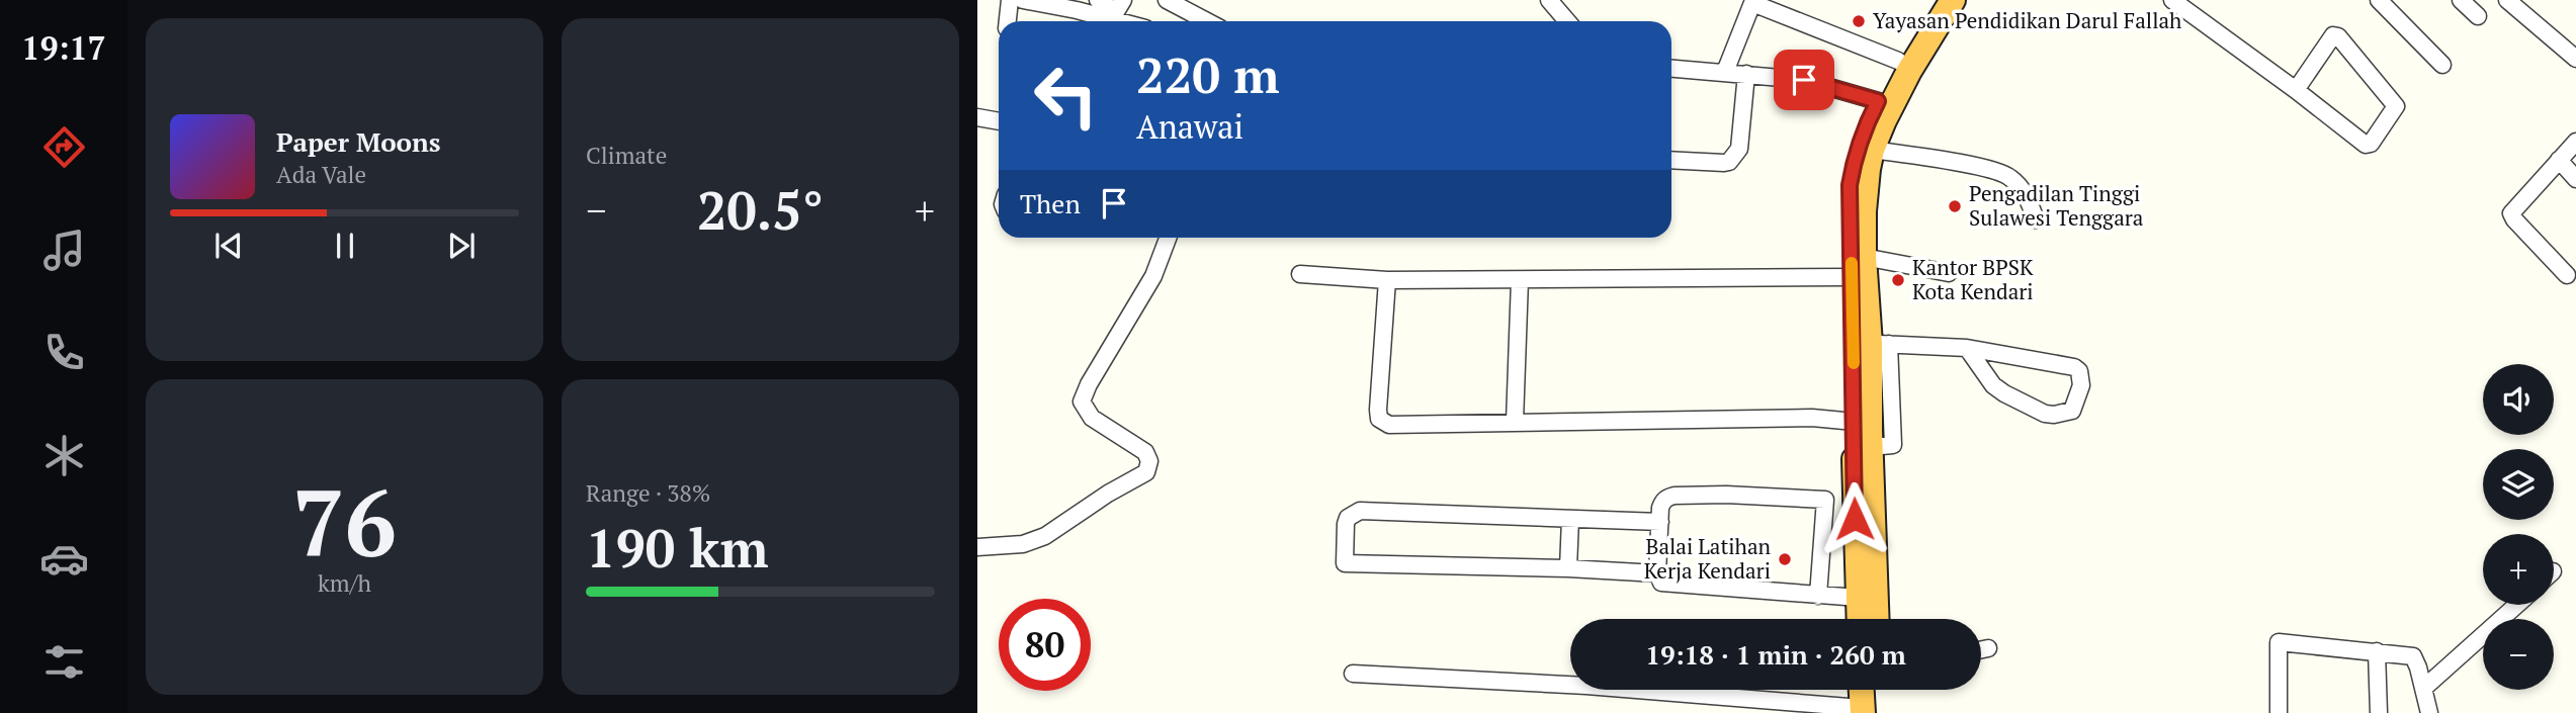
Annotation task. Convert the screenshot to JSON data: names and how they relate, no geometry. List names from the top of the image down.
{
  "places": [
    "Yayasan Pendidikan Darul Fallah",
    "Pengadilan Tinggi Sulawesi Tenggara",
    "Kantor BPSK Kota Kendari",
    "Balai Latihan Kerja Kendari"
  ],
  "page": {
    "tabs": "19:17",
    "tile": [
      "Climate",
      ["76", "km/h"],
      ["Range · 38%", "190 km"]
    ],
    "turn": ["220 m", "Anawai"],
    "song": ["Paper Moons", "Ada Vale"],
    "then": "Then",
    "heat": ["−", "20.5°", "+"],
    "map_buttons": ["+", "−"],
    "limit": "80",
    "trip": "19:18 · 1 min · 260 m"
  }
}
